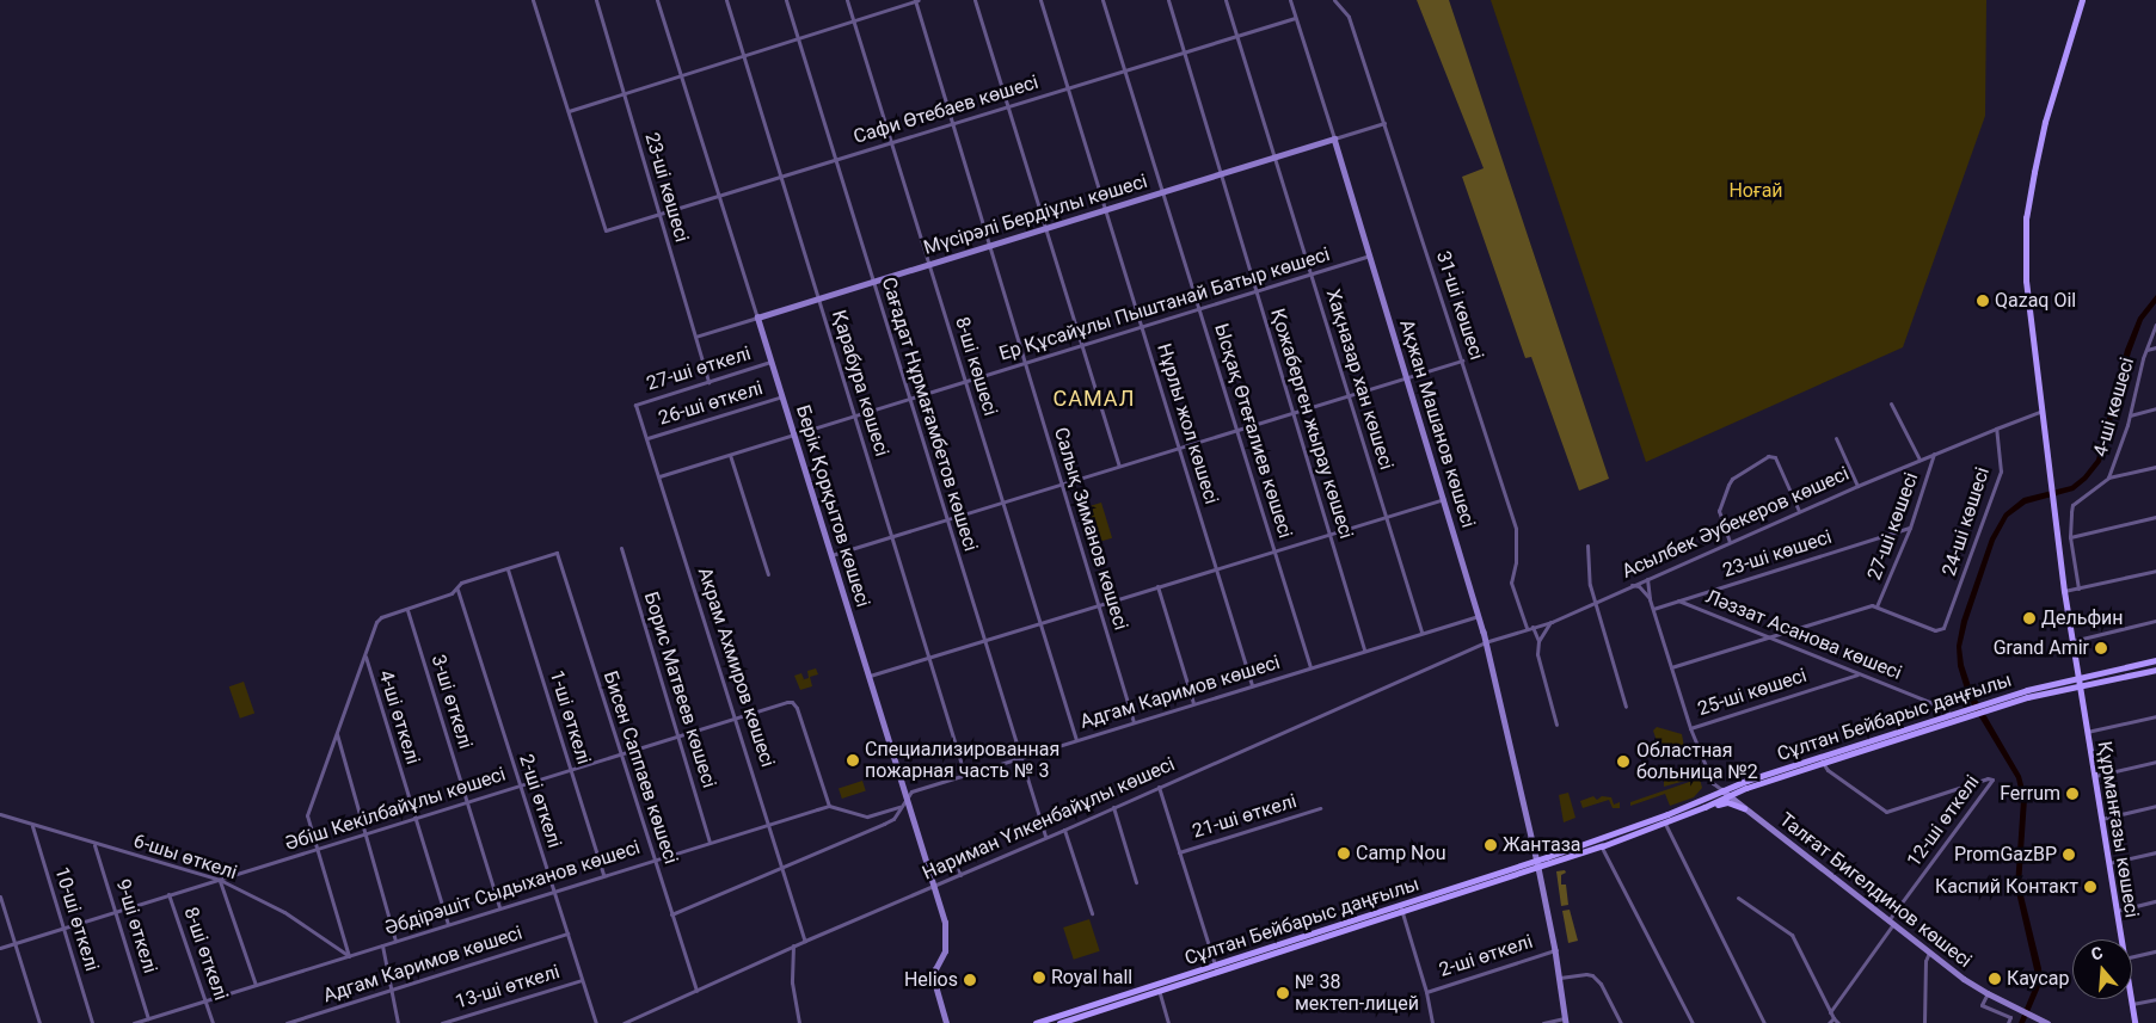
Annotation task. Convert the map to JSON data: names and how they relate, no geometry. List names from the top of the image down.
{
  "streets": {
    "main road": ["Сұлтан Бейбарыс даңғылы", "Құрманғазы көшесі"],
    "street": [
      "Сафи Өтебаев көшесі",
      "23-шi көшесi",
      "Мүсірәлі Бердіұлы көшесі",
      "Ер Құсайұлы Пыштанай Батыр көшесі",
      "31-ші көшесі",
      "8-шi көшесi",
      "27-ші өткелі",
      "Хақназар хан көшесі",
      "Қарабура көшесі",
      "26-ші өткелі",
      "4-ші көшесі",
      "Сағадат Нұрмағамбетов көшесі",
      "Нұрлы жол көшесі",
      "Қожаберген жырау көшесі",
      "Ақжан Машанов көшесі",
      "Ысқақ Өтеғалиев көшесі",
      "Берік Қорқытов көшесі",
      "24-ші көшесі",
      "Асылбек Әубекеров көшесі",
      "27-ші көшесі",
      "Салық Зиманов көшесі",
      "23-ші көшесі",
      "Ләззат Асанова көшесі",
      "Акрам Ахмиров көшесі",
      "Борис Матвеев көшесі",
      "Адгам Каримов көшесі",
      "25-ші көшесі",
      "3-ші өткелі",
      "4-ші өткелі",
      "1-ші өткелі",
      "Бисен Саппаев көшесі",
      "2-ші өткелі",
      "Әбіш Кекілбайұлы көшесі",
      "21-ші өткелі",
      "Нариман Үлкенбайұлы көшесі",
      "12-ші өткелі",
      "6-шы өткелі",
      "Әбдірәшіт Сыдыханов көшесі",
      "Талғат Бигелдинов көшесі",
      "10-ші өткелі",
      "9-ші өткелі",
      "8-ші өткелі",
      "13-ші өткелі"
    ]
  },
  "crossings": [
    ["Сафи Өтебаев көшесі", "23-шi көшесi"],
    ["Сафи Өтебаев көшесі", "8-шi көшесi"],
    ["Сафи Өтебаев көшесі", "Хақназар хан көшесі"],
    ["Сафи Өтебаев көшесі", "Қарабура көшесі"],
    ["Сафи Өтебаев көшесі", "Сағадат Нұрмағамбетов көшесі"],
    ["Сафи Өтебаев көшесі", "Нұрлы жол көшесі"],
    ["Сафи Өтебаев көшесі", "Қожаберген жырау көшесі"],
    ["Сафи Өтебаев көшесі", "Ақжан Машанов көшесі"],
    ["Сафи Өтебаев көшесі", "Ысқақ Өтеғалиев көшесі"],
    ["Сафи Өтебаев көшесі", "Берік Қорқытов көшесі"],
    ["Сафи Өтебаев көшесі", "Салық Зиманов көшесі"],
    ["23-шi көшесi", "Мүсірәлі Бердіұлы көшесі"],
    ["23-шi көшесi", "27-ші өткелі"],
    ["Мүсірәлі Бердіұлы көшесі", "31-ші көшесі"],
    ["Мүсірәлі Бердіұлы көшесі", "8-шi көшесi"],
    ["Мүсірәлі Бердіұлы көшесі", "Хақназар хан көшесі"],
    ["Мүсірәлі Бердіұлы көшесі", "Қарабура көшесі"],
    ["Мүсірәлі Бердіұлы көшесі", "Сағадат Нұрмағамбетов көшесі"],
    ["Мүсірәлі Бердіұлы көшесі", "Нұрлы жол көшесі"],
    ["Мүсірәлі Бердіұлы көшесі", "Қожаберген жырау көшесі"],
    ["Мүсірәлі Бердіұлы көшесі", "Ақжан Машанов көшесі"],
    ["Мүсірәлі Бердіұлы көшесі", "Ысқақ Өтеғалиев көшесі"],
    ["Мүсірәлі Бердіұлы көшесі", "Берік Қорқытов көшесі"],
    ["Мүсірәлі Бердіұлы көшесі", "Салық Зиманов көшесі"],
    ["Ер Құсайұлы Пыштанай Батыр көшесі", "8-шi көшесi"],
    ["Ер Құсайұлы Пыштанай Батыр көшесі", "Хақназар хан көшесі"],
    ["Ер Құсайұлы Пыштанай Батыр көшесі", "Қарабура көшесі"],
    ["Ер Құсайұлы Пыштанай Батыр көшесі", "Сағадат Нұрмағамбетов көшесі"],
    ["Ер Құсайұлы Пыштанай Батыр көшесі", "Нұрлы жол көшесі"],
    ["Ер Құсайұлы Пыштанай Батыр көшесі", "Қожаберген жырау көшесі"],
    ["Ер Құсайұлы Пыштанай Батыр көшесі", "Ақжан Машанов көшесі"],
    ["Ер Құсайұлы Пыштанай Батыр көшесі", "Ысқақ Өтеғалиев көшесі"],
    ["Ер Құсайұлы Пыштанай Батыр көшесі", "Берік Қорқытов көшесі"],
    ["Ер Құсайұлы Пыштанай Батыр көшесі", "Салық Зиманов көшесі"],
    ["Ер Құсайұлы Пыштанай Батыр көшесі", "Акрам Ахмиров көшесі"],
    ["31-ші көшесі", "Асылбек Әубекеров көшесі"],
    ["8-шi көшесi", "Адгам Каримов көшесі"],
    ["27-ші өткелі", "Берік Қорқытов көшесі"],
    ["27-ші өткелі", "Акрам Ахмиров көшесі"],
    ["Хақназар хан көшесі", "Адгам Каримов көшесі"],
    ["Қарабура көшесі", "Адгам Каримов көшесі"],
    ["26-ші өткелі", "Берік Қорқытов көшесі"],
    ["26-ші өткелі", "Акрам Ахмиров көшесі"],
    ["Сағадат Нұрмағамбетов көшесі", "Адгам Каримов көшесі"],
    ["Сағадат Нұрмағамбетов көшесі", "Нариман Үлкенбайұлы көшесі"],
    ["Нұрлы жол көшесі", "Адгам Каримов көшесі"],
    ["Қожаберген жырау көшесі", "Адгам Каримов көшесі"],
    ["Ақжан Машанов көшесі", "Асылбек Әубекеров көшесі"],
    ["Ақжан Машанов көшесі", "Адгам Каримов көшесі"],
    ["Ақжан Машанов көшесі", "Сұлтан Бейбарыс даңғылы"],
    ["Ақжан Машанов көшесі", "2-ші өткелі"],
    ["Ақжан Машанов көшесі", "Нариман Үлкенбайұлы көшесі"],
    ["Ысқақ Өтеғалиев көшесі", "Адгам Каримов көшесі"],
    ["Берік Қорқытов көшесі", "Адгам Каримов көшесі"],
    ["Берік Қорқытов көшесі", "Нариман Үлкенбайұлы көшесі"],
    ["24-ші көшесі", "Асылбек Әубекеров көшесі"],
    ["24-ші көшесі", "27-ші көшесі"],
    ["Асылбек Әубекеров көшесі", "27-ші көшесі"],
    ["Асылбек Әубекеров көшесі", "Нариман Үлкенбайұлы көшесі"],
    ["27-ші көшесі", "23-ші көшесі"],
    ["Салық Зиманов көшесі", "Адгам Каримов көшесі"],
    ["23-ші көшесі", "Ләззат Асанова көшесі"],
    ["Ләззат Асанова көшесі", "25-ші көшесі"],
    ["Ләззат Асанова көшесі", "Сұлтан Бейбарыс даңғылы"],
    ["Акрам Ахмиров көшесі", "Адгам Каримов көшесі"],
    ["Акрам Ахмиров көшесі", "Әбіш Кекілбайұлы көшесі"],
    ["Акрам Ахмиров көшесі", "Нариман Үлкенбайұлы көшесі"],
    ["Акрам Ахмиров көшесі", "Әбдірәшіт Сыдыханов көшесі"],
    ["Борис Матвеев көшесі", "Әбіш Кекілбайұлы көшесі"],
    ["Борис Матвеев көшесі", "Әбдірәшіт Сыдыханов көшесі"],
    ["Адгам Каримов көшесі", "Бисен Саппаев көшесі"],
    ["Адгам Каримов көшесі", "2-ші өткелі"],
    ["3-ші өткелі", "Әбіш Кекілбайұлы көшесі"],
    ["3-ші өткелі", "Әбдірәшіт Сыдыханов көшесі"],
    ["4-ші өткелі", "Әбіш Кекілбайұлы көшесі"],
    ["4-ші өткелі", "Әбдірәшіт Сыдыханов көшесі"],
    ["1-ші өткелі", "Бисен Саппаев көшесі"],
    ["1-ші өткелі", "Әбіш Кекілбайұлы көшесі"],
    ["1-ші өткелі", "Әбдірәшіт Сыдыханов көшесі"],
    ["Сұлтан Бейбарыс даңғылы", "21-ші өткелі"],
    ["Сұлтан Бейбарыс даңғылы", "12-ші өткелі"],
    ["Сұлтан Бейбарыс даңғылы", "Құрманғазы көшесі"],
    ["Сұлтан Бейбарыс даңғылы", "Талғат Бигелдинов көшесі"],
    ["Бисен Саппаев көшесі", "Әбіш Кекілбайұлы көшесі"],
    ["Бисен Саппаев көшесі", "Нариман Үлкенбайұлы көшесі"],
    ["Бисен Саппаев көшесі", "Әбдірәшіт Сыдыханов көшесі"],
    ["2-ші өткелі", "Әбіш Кекілбайұлы көшесі"],
    ["2-ші өткелі", "Әбдірәшіт Сыдыханов көшесі"],
    ["2-ші өткелі", "13-ші өткелі"],
    ["Әбіш Кекілбайұлы көшесі", "6-шы өткелі"],
    ["Әбіш Кекілбайұлы көшесі", "Әбдірәшіт Сыдыханов көшесі"],
    ["Әбіш Кекілбайұлы көшесі", "10-ші өткелі"],
    ["Әбіш Кекілбайұлы көшесі", "9-ші өткелі"],
    ["Әбіш Кекілбайұлы көшесі", "8-ші өткелі"],
    ["21-ші өткелі", "Нариман Үлкенбайұлы көшесі"],
    ["12-ші өткелі", "Талғат Бигелдинов көшесі"],
    ["6-шы өткелі", "Әбдірәшіт Сыдыханов көшесі"],
    ["6-шы өткелі", "10-ші өткелі"],
    ["6-шы өткелі", "9-ші өткелі"],
    ["Әбдірәшіт Сыдыханов көшесі", "9-ші өткелі"],
    ["Әбдірәшіт Сыдыханов көшесі", "8-ші өткелі"]
  ],
  "districts": ["САМАЛ"],
  "parks": ["Ноғай"],
  "places": [
    "Qazaq Oil",
    "Дельфин",
    "Grand Amir",
    "Специализированная пожарная часть № 3",
    "Областная больница №2",
    "Ferrum",
    "Жантаза",
    "Camp Nou",
    "PromGazBP",
    "Каспий Контакт",
    "Royal hall",
    "Каусар",
    "Helios",
    "№ 38 мектеп-лицей"
  ],
  "north": "top"
}
